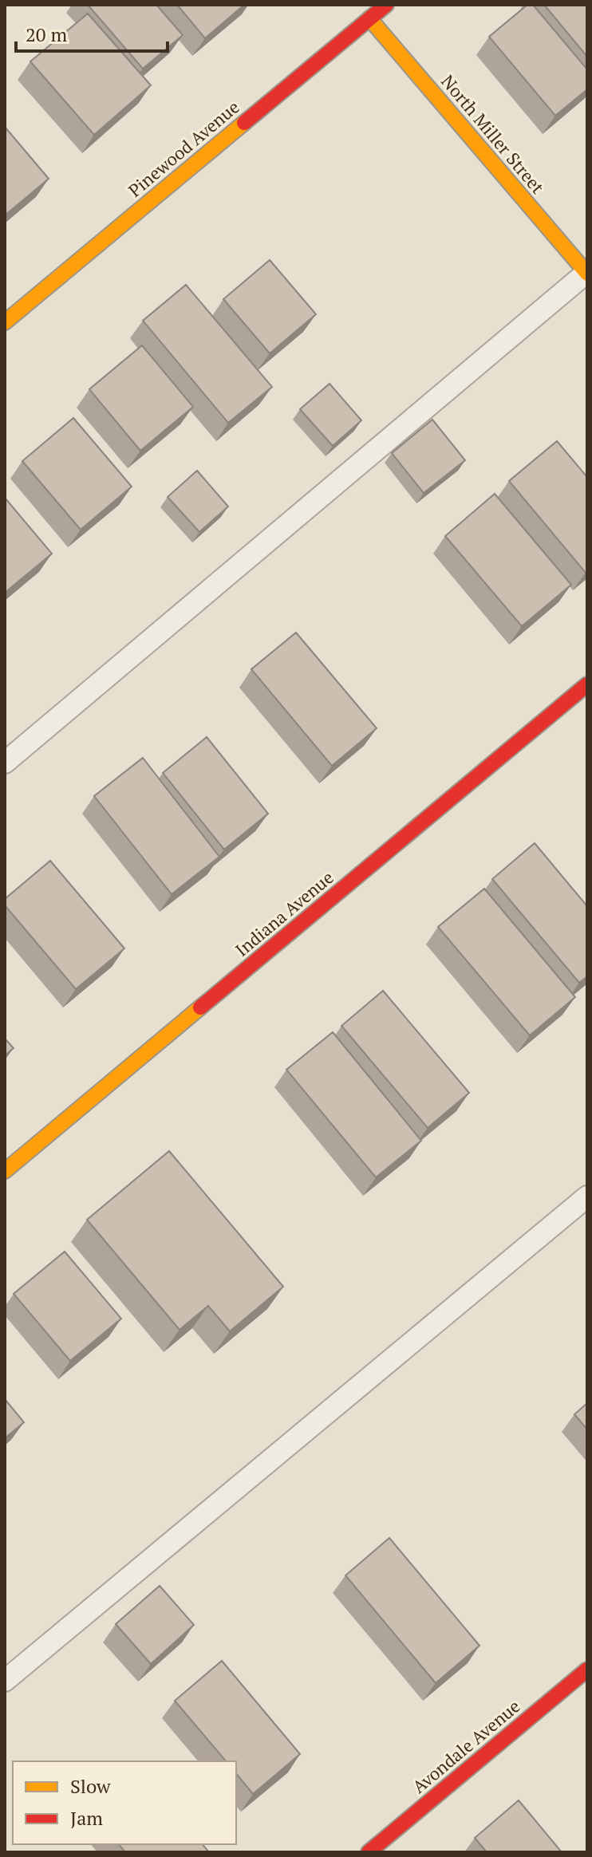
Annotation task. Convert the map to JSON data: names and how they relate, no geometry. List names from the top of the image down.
{
  "streets": {
    "street": [
      "North Miller Street",
      "Pinewood Avenue",
      "Indiana Avenue",
      "Avondale Avenue"
    ]
  },
  "crossings": [
    ["North Miller Street", "Pinewood Avenue"]
  ],
  "legend": ["Slow", "Jam"],
  "scale_bar": "20 m"
}
